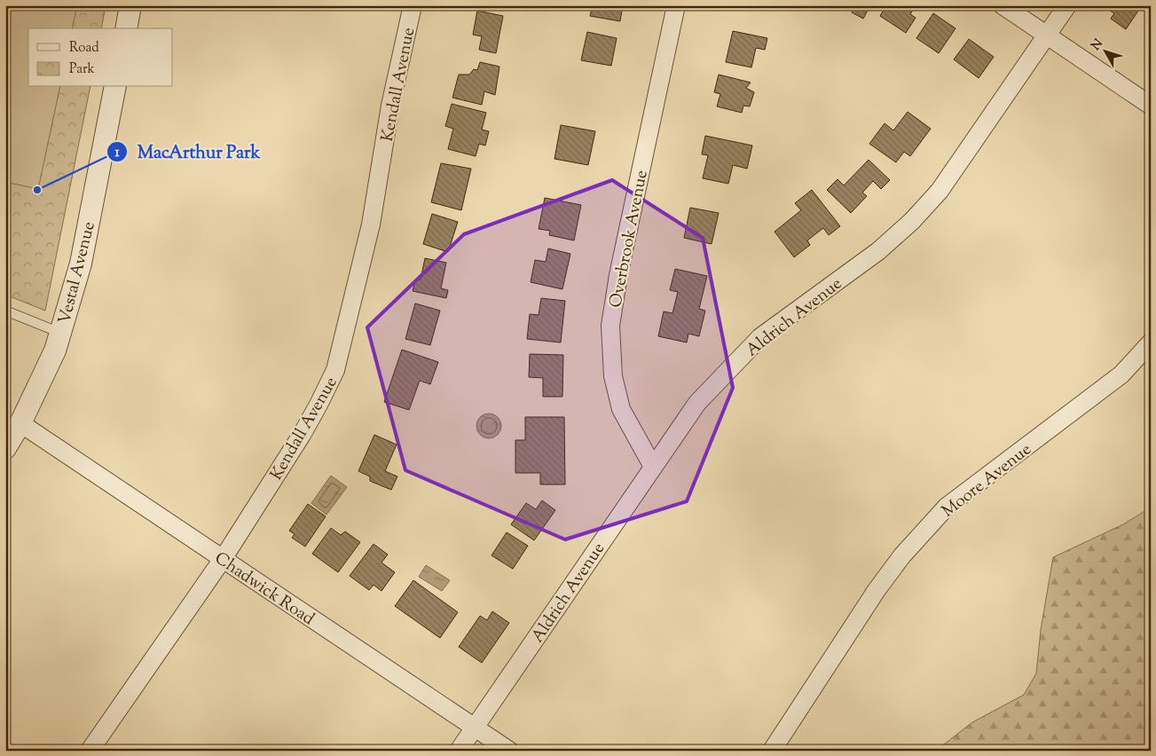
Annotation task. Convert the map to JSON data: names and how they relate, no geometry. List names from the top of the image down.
{
  "streets": {
    "street": [
      "Kendall Avenue",
      "Overbrook Avenue",
      "Vestal Avenue",
      "Aldrich Avenue",
      "Moore Avenue",
      "Chadwick Road"
    ]
  },
  "crossings": [
    ["Kendall Avenue", "Chadwick Road"],
    ["Overbrook Avenue", "Aldrich Avenue"],
    ["Vestal Avenue", "Chadwick Road"],
    ["Aldrich Avenue", "Chadwick Road"]
  ],
  "places": ["MacArthur Park"],
  "legend": ["Road", "Park"],
  "north": "top left"
}
